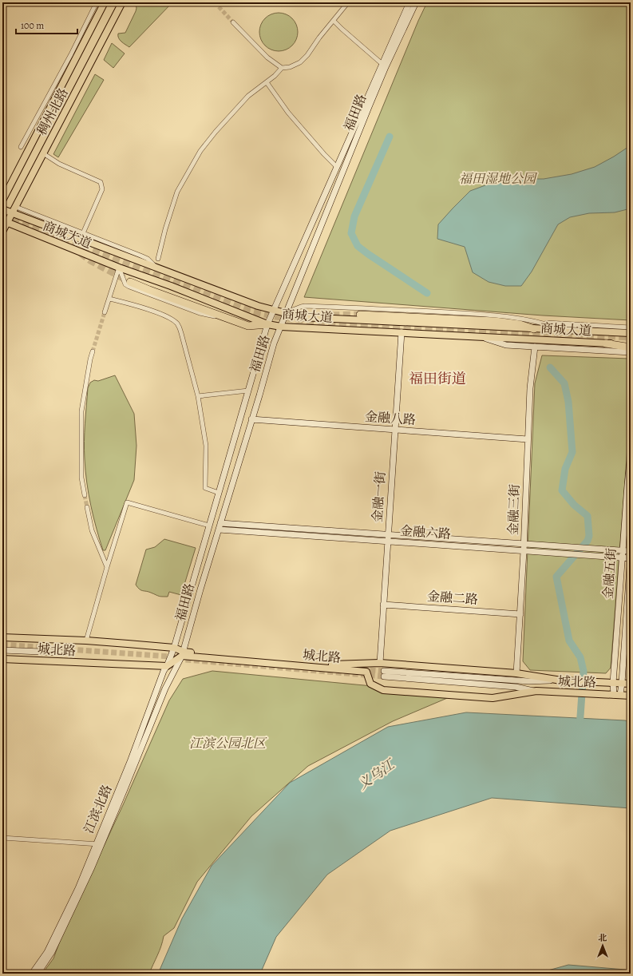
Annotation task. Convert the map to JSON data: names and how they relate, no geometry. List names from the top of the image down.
{
  "streets": {
    "main road": [
      "稠州北路",
      "福田路",
      "商城大道",
      "金融八路",
      "金融一街",
      "金融三街",
      "金融六路",
      "金融五街",
      "金融二路",
      "城北路",
      "江滨北路"
    ]
  },
  "crossings": [
    ["稠州北路", "商城大道"],
    ["福田路", "商城大道"],
    ["福田路", "金融八路"],
    ["福田路", "金融六路"],
    ["福田路", "城北路"],
    ["福田路", "江滨北路"],
    ["商城大道", "金融一街"],
    ["金融八路", "金融一街"],
    ["金融八路", "金融三街"],
    ["金融一街", "金融六路"],
    ["金融一街", "金融二路"],
    ["金融一街", "城北路"],
    ["金融三街", "金融六路"],
    ["金融三街", "金融二路"],
    ["金融三街", "城北路"],
    ["金融六路", "金融五街"],
    ["金融五街", "城北路"],
    ["城北路", "江滨北路"]
  ],
  "districts": ["福田街道"],
  "water": ["义乌江"],
  "parks": ["福田湿地公园", "江滨公园北区"],
  "scale_bar": "100 m",
  "north": "top"
}
